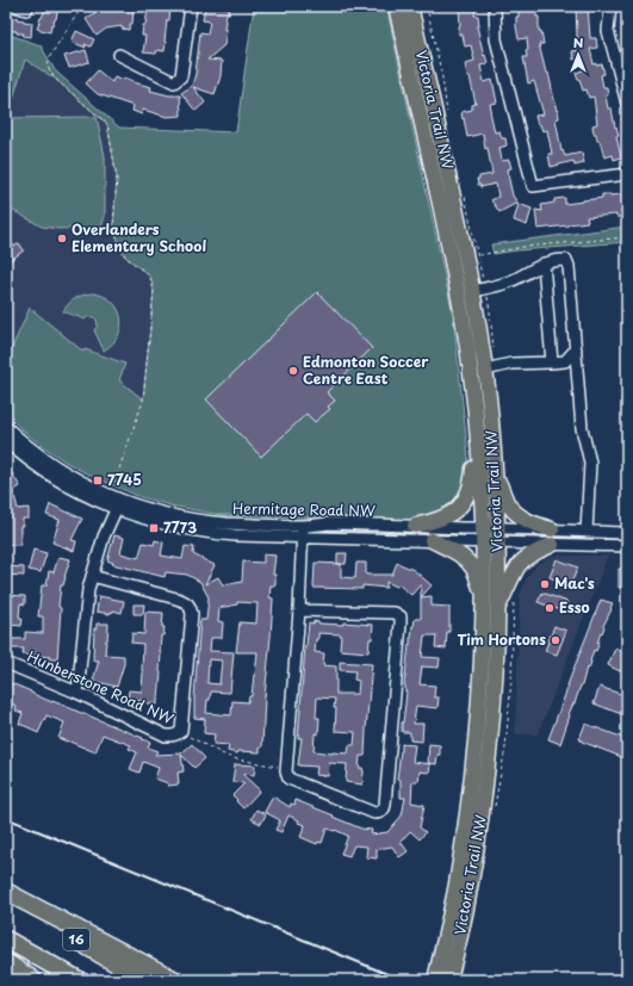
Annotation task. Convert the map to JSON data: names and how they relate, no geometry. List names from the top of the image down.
{
  "streets": {
    "highway": ["16"],
    "main road": ["Victoria Trail NW"],
    "street": ["Hermitage Road NW", "Hunberstone Road NW"]
  },
  "crossings": [
    ["Victoria Trail NW", "Hermitage Road NW"]
  ],
  "places": {
    "other": [
      "Overlanders Elementary School",
      "Edmonton Soccer Centre East",
      "Mac's",
      "Esso",
      "Tim Hortons"
    ],
    "transit": ["7745", "7773"]
  },
  "north": "top"
}
